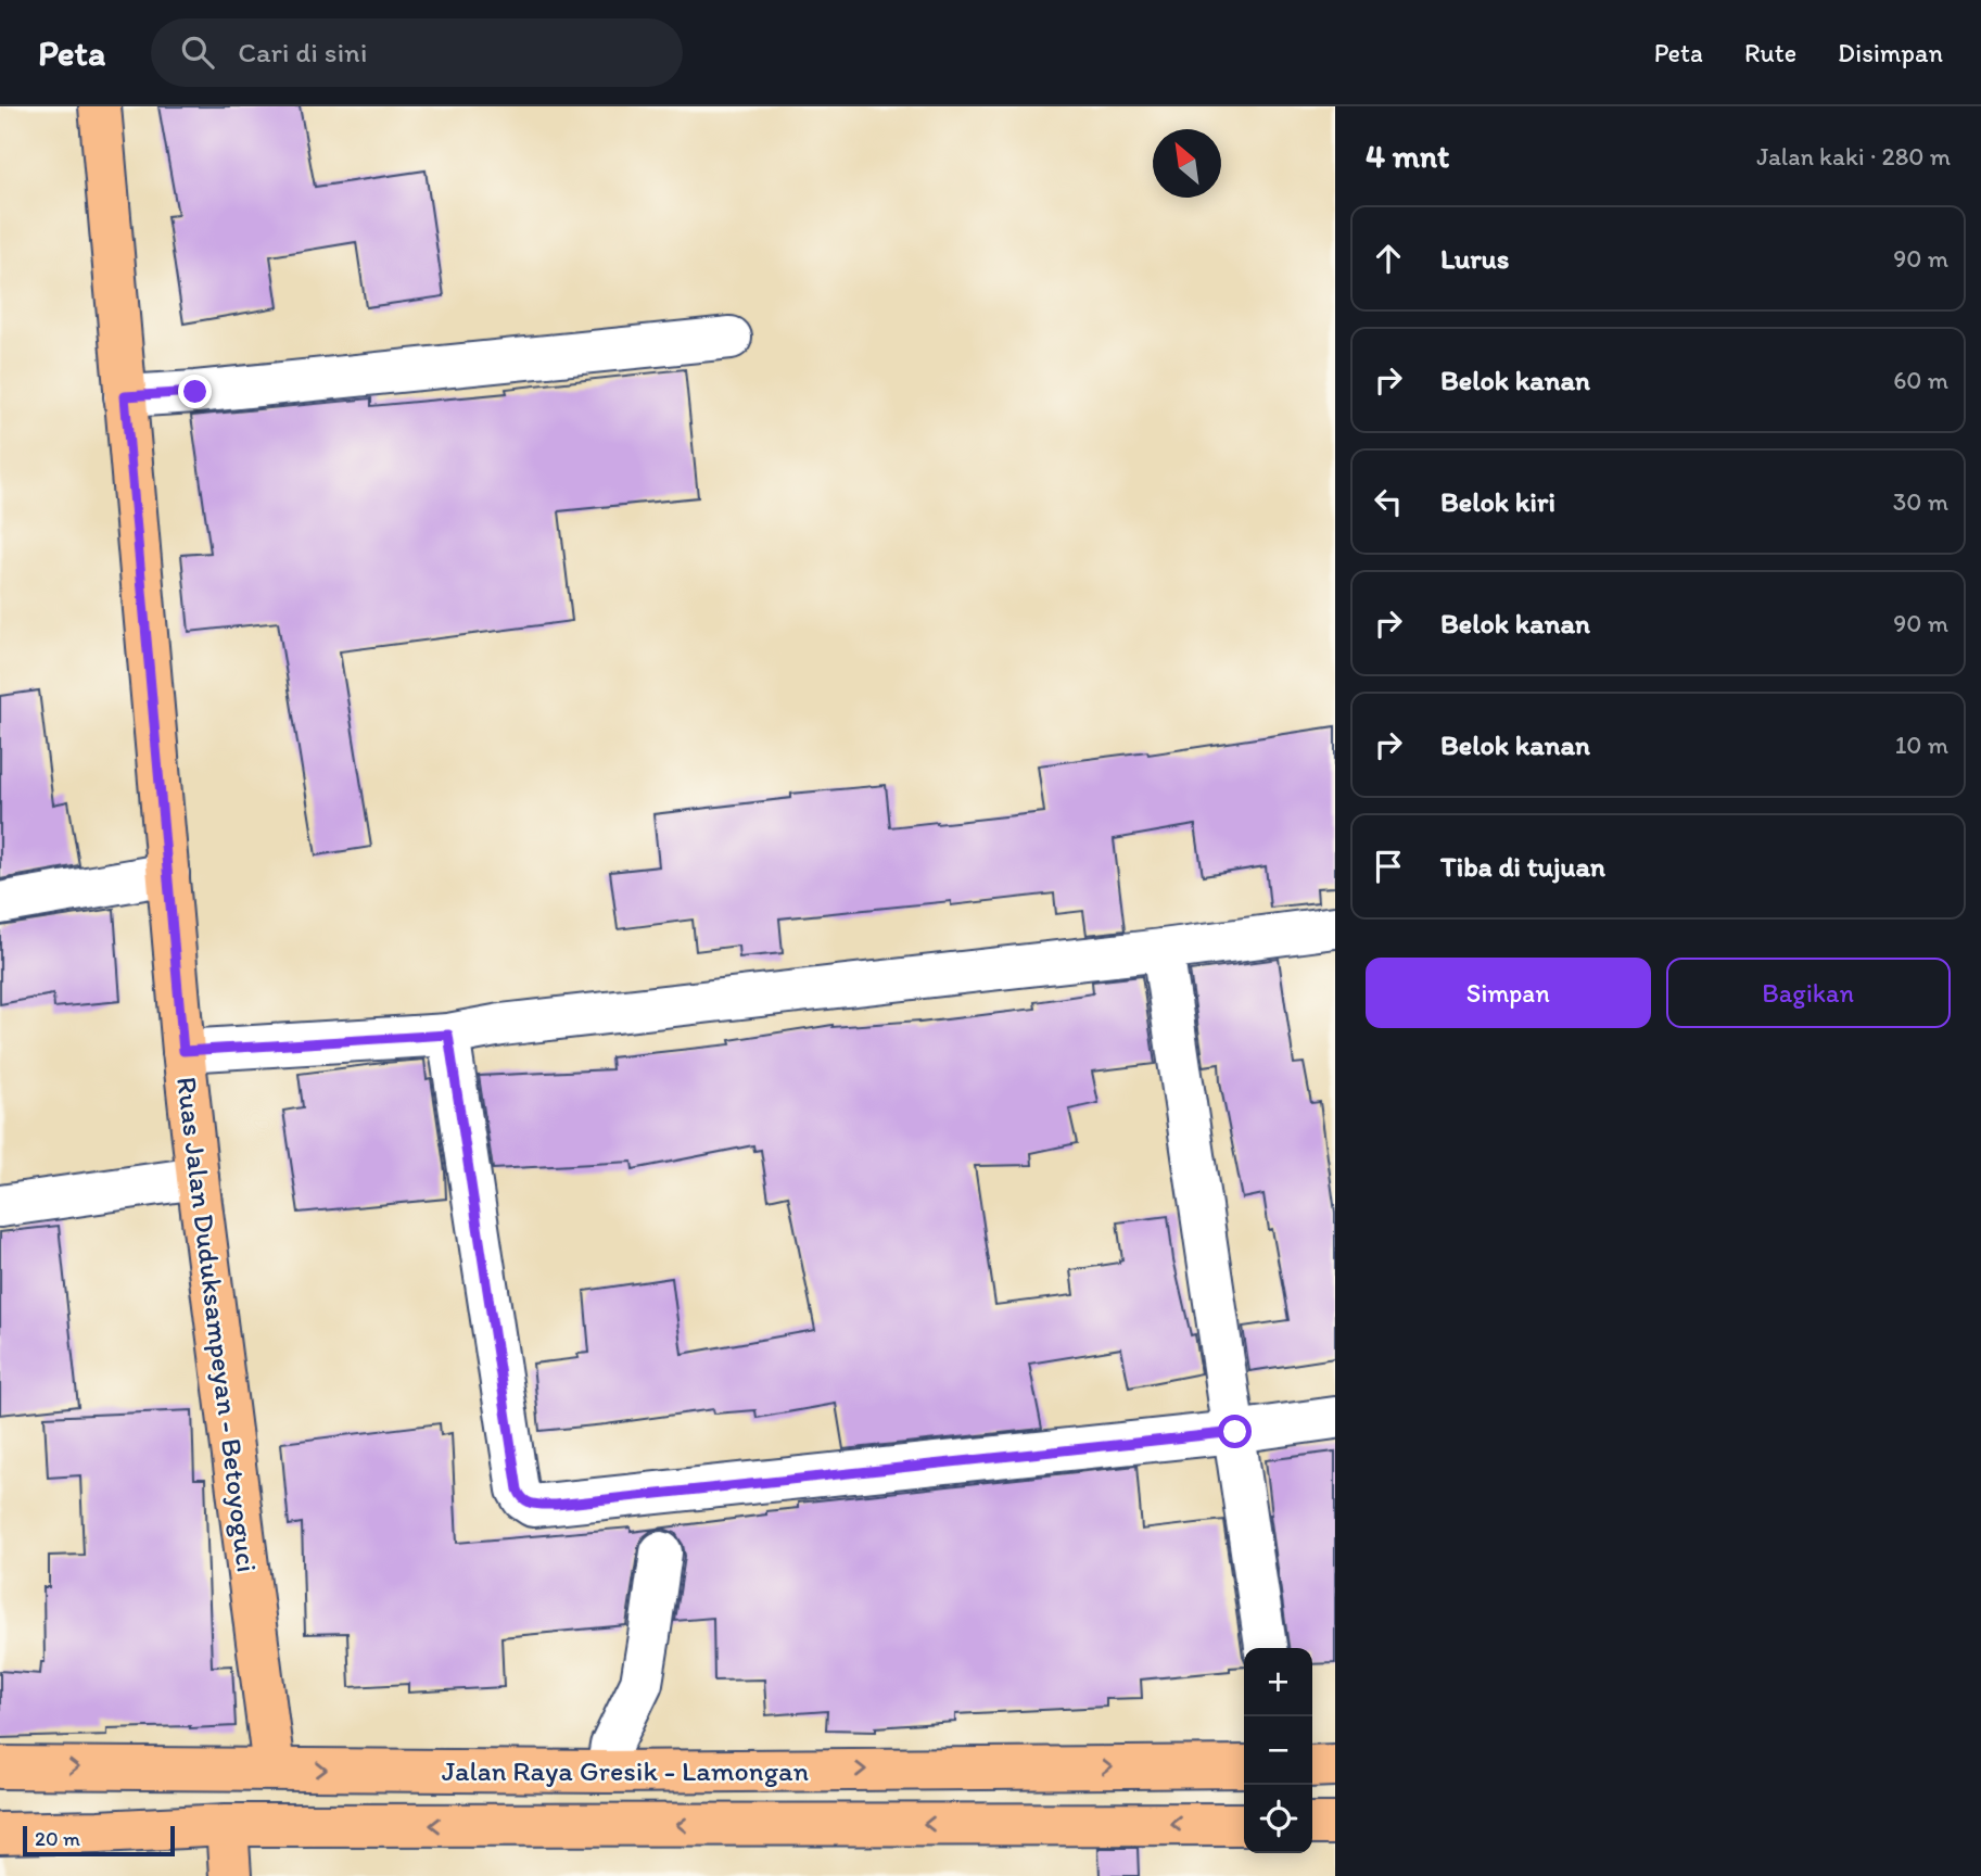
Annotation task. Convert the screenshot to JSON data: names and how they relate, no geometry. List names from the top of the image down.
{
  "streets": {
    "main road": ["Ruas Jalan Duduksampeyan - Betoyoguci", "Jalan Raya Gresik - Lamongan"]
  },
  "crossings": [
    ["Ruas Jalan Duduksampeyan - Betoyoguci", "Jalan Raya Gresik - Lamongan"]
  ],
  "scale_bar": "20 m",
  "north": "top left",
  "page": {
    "header": "Peta",
    "search": "Cari di sini",
    "nav": ["Peta", "Rute", "Disimpan"],
    "heading": ["4 mnt", "Jalan kaki · 280 m"],
    "list": [
      ["Lurus", "90 m"],
      ["Belok kanan", "60 m"],
      ["Belok kiri", "30 m"],
      ["Belok kanan", "90 m"],
      ["Belok kanan", "10 m"],
      "Tiba di tujuan"
    ],
    "buttons": ["Simpan", "Bagikan"],
    "map_buttons": ["+", "−"],
    "scale": "20 m"
  }
}
